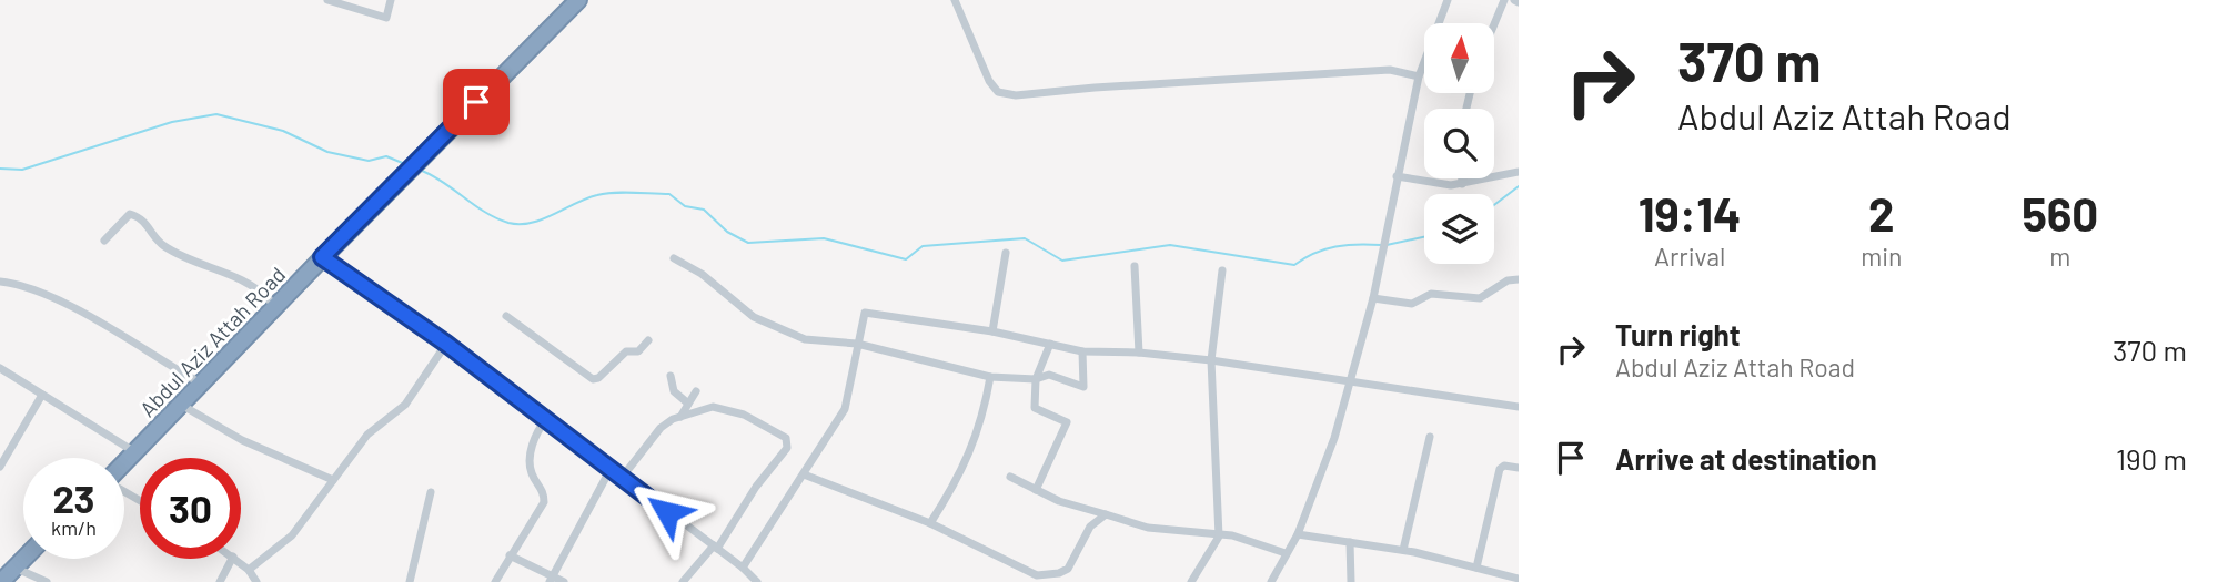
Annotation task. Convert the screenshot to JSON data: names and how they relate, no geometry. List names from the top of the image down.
{
  "streets": {
    "highway": ["Abdul Aziz Attah Road"]
  },
  "north": "top",
  "page": {
    "turn": ["370 m", "Abdul Aziz Attah Road"],
    "eta": [
      "19:14",
      "Arrival",
      "2",
      "min",
      "560",
      "m"
    ],
    "list": [
      {
        "name": "Turn right",
        "note": "Abdul Aziz Attah Road",
        "value": "370 m"
      },
      {
        "name": "Arrive at destination",
        "value": "190 m"
      }
    ],
    "speed": "23 km/h",
    "limit": "30"
  }
}
